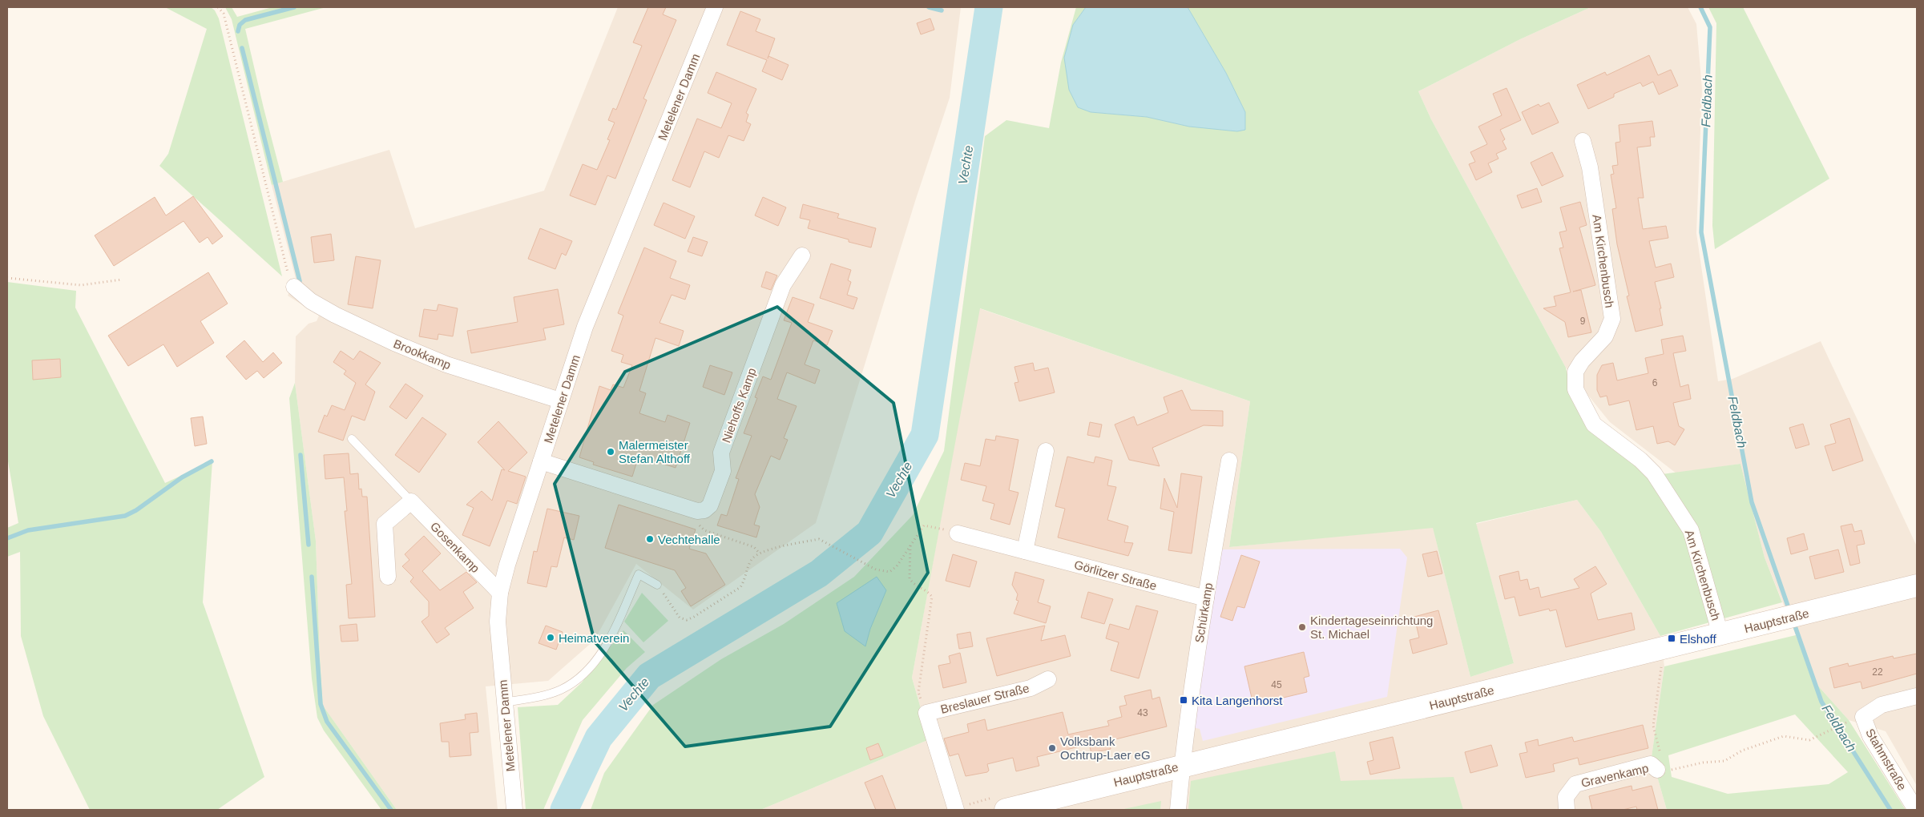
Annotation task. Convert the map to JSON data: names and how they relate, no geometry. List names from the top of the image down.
{
  "streets": {
    "main road": ["Hauptstraße"],
    "street": [
      "Metelener Damm",
      "Am Kirchenbusch",
      "Brookkamp",
      "Niehoffs Kamp",
      "Gosenkamp",
      "Görlitzer Straße",
      "Schürkamp",
      "Breslauer Straße",
      "Stahmstraße",
      "Gravenkamp"
    ]
  },
  "crossings": [
    ["Metelener Damm", "Brookkamp"],
    ["Metelener Damm", "Niehoffs Kamp"],
    ["Metelener Damm", "Gosenkamp"],
    ["Am Kirchenbusch", "Hauptstraße"],
    ["Görlitzer Straße", "Schürkamp"],
    ["Schürkamp", "Hauptstraße"]
  ],
  "water": ["Feldbach", "Vechte"],
  "places": {
    "other": [
      "Malermeister Stefan Althoff",
      "Vechtehalle",
      "Kindertageseinrichtung St. Michael",
      "Heimatverein",
      "Volksbank Ochtrup-Laer eG"
    ],
    "transit": ["Elshoff", "Kita Langenhorst"]
  },
  "house_numbers": [
    "9",
    "6",
    "22",
    "45",
    "43"
  ]
}
